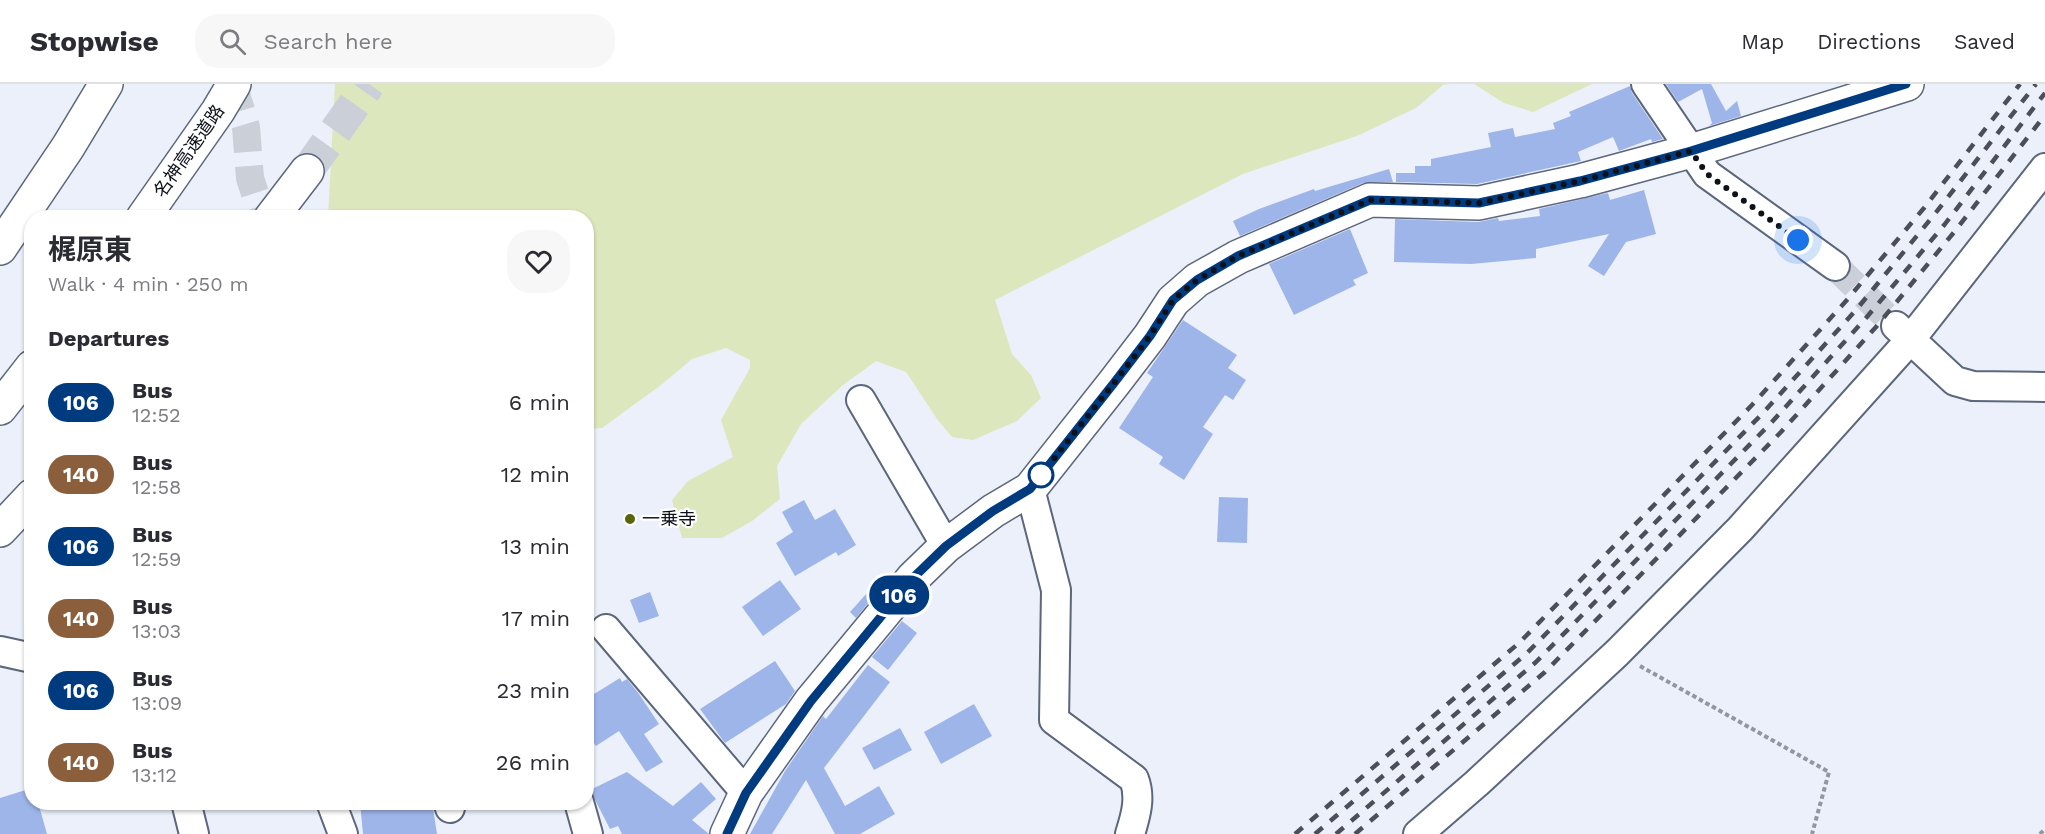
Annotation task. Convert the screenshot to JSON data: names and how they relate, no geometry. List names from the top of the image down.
{
  "streets": {
    "main road": ["名神高速道路"]
  },
  "places": ["一乗寺"],
  "lines": ["bus line 106"],
  "page": {
    "header": "Stopwise",
    "search": "Search here",
    "nav": ["Map", "Directions", "Saved"],
    "on_map": "106",
    "heading": [
      ["梶原東", "Walk · 4 min · 250 m"],
      "Departures"
    ],
    "list": [
      {
        "mark": "106",
        "name": "Bus",
        "note": "12:52",
        "value": "6 min"
      },
      {
        "mark": "140",
        "name": "Bus",
        "note": "12:58",
        "value": "12 min"
      },
      {
        "mark": "106",
        "name": "Bus",
        "note": "12:59",
        "value": "13 min"
      },
      {
        "mark": "140",
        "name": "Bus",
        "note": "13:03",
        "value": "17 min"
      },
      {
        "mark": "106",
        "name": "Bus",
        "note": "13:09",
        "value": "23 min"
      },
      {
        "mark": "140",
        "name": "Bus",
        "note": "13:12",
        "value": "26 min"
      }
    ]
  }
}
